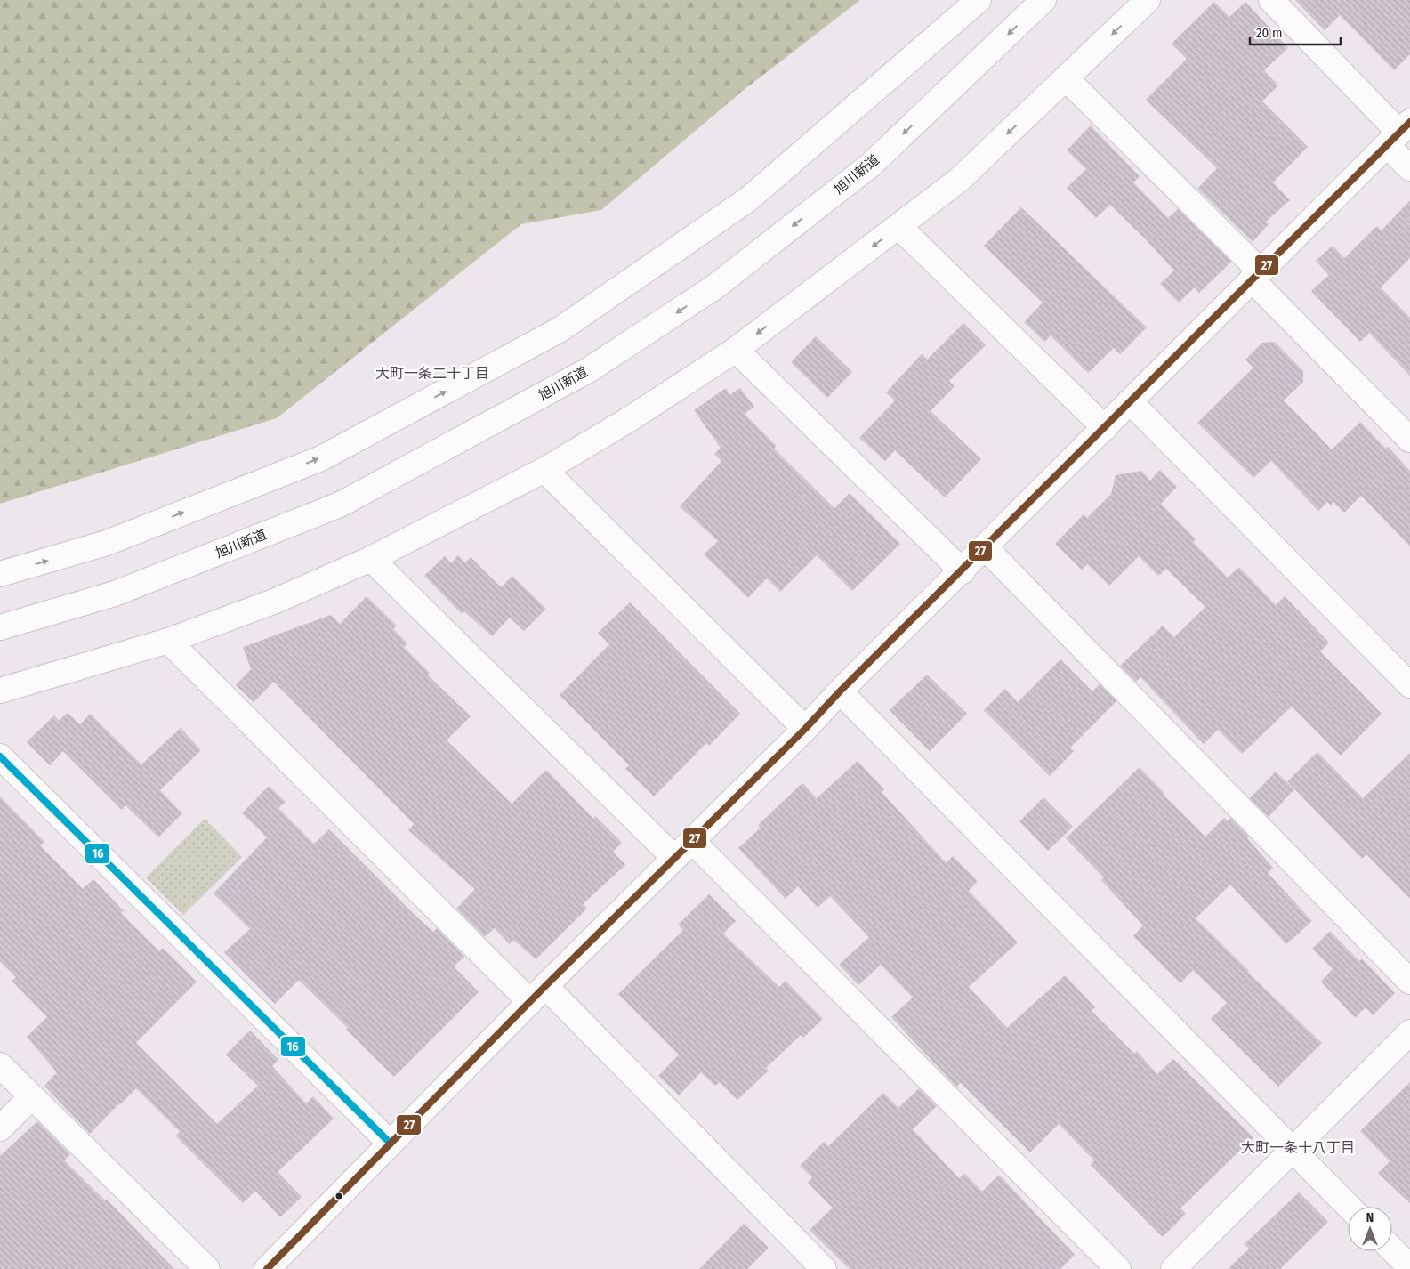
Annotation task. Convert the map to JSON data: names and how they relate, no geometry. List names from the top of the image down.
{
  "streets": {
    "main road": ["旭川新道"]
  },
  "districts": ["大町一条二十丁目", "大町一条十八丁目"],
  "lines": ["transit line 27", "transit line 16"],
  "scale_bar": "20 m",
  "north": "top"
}
